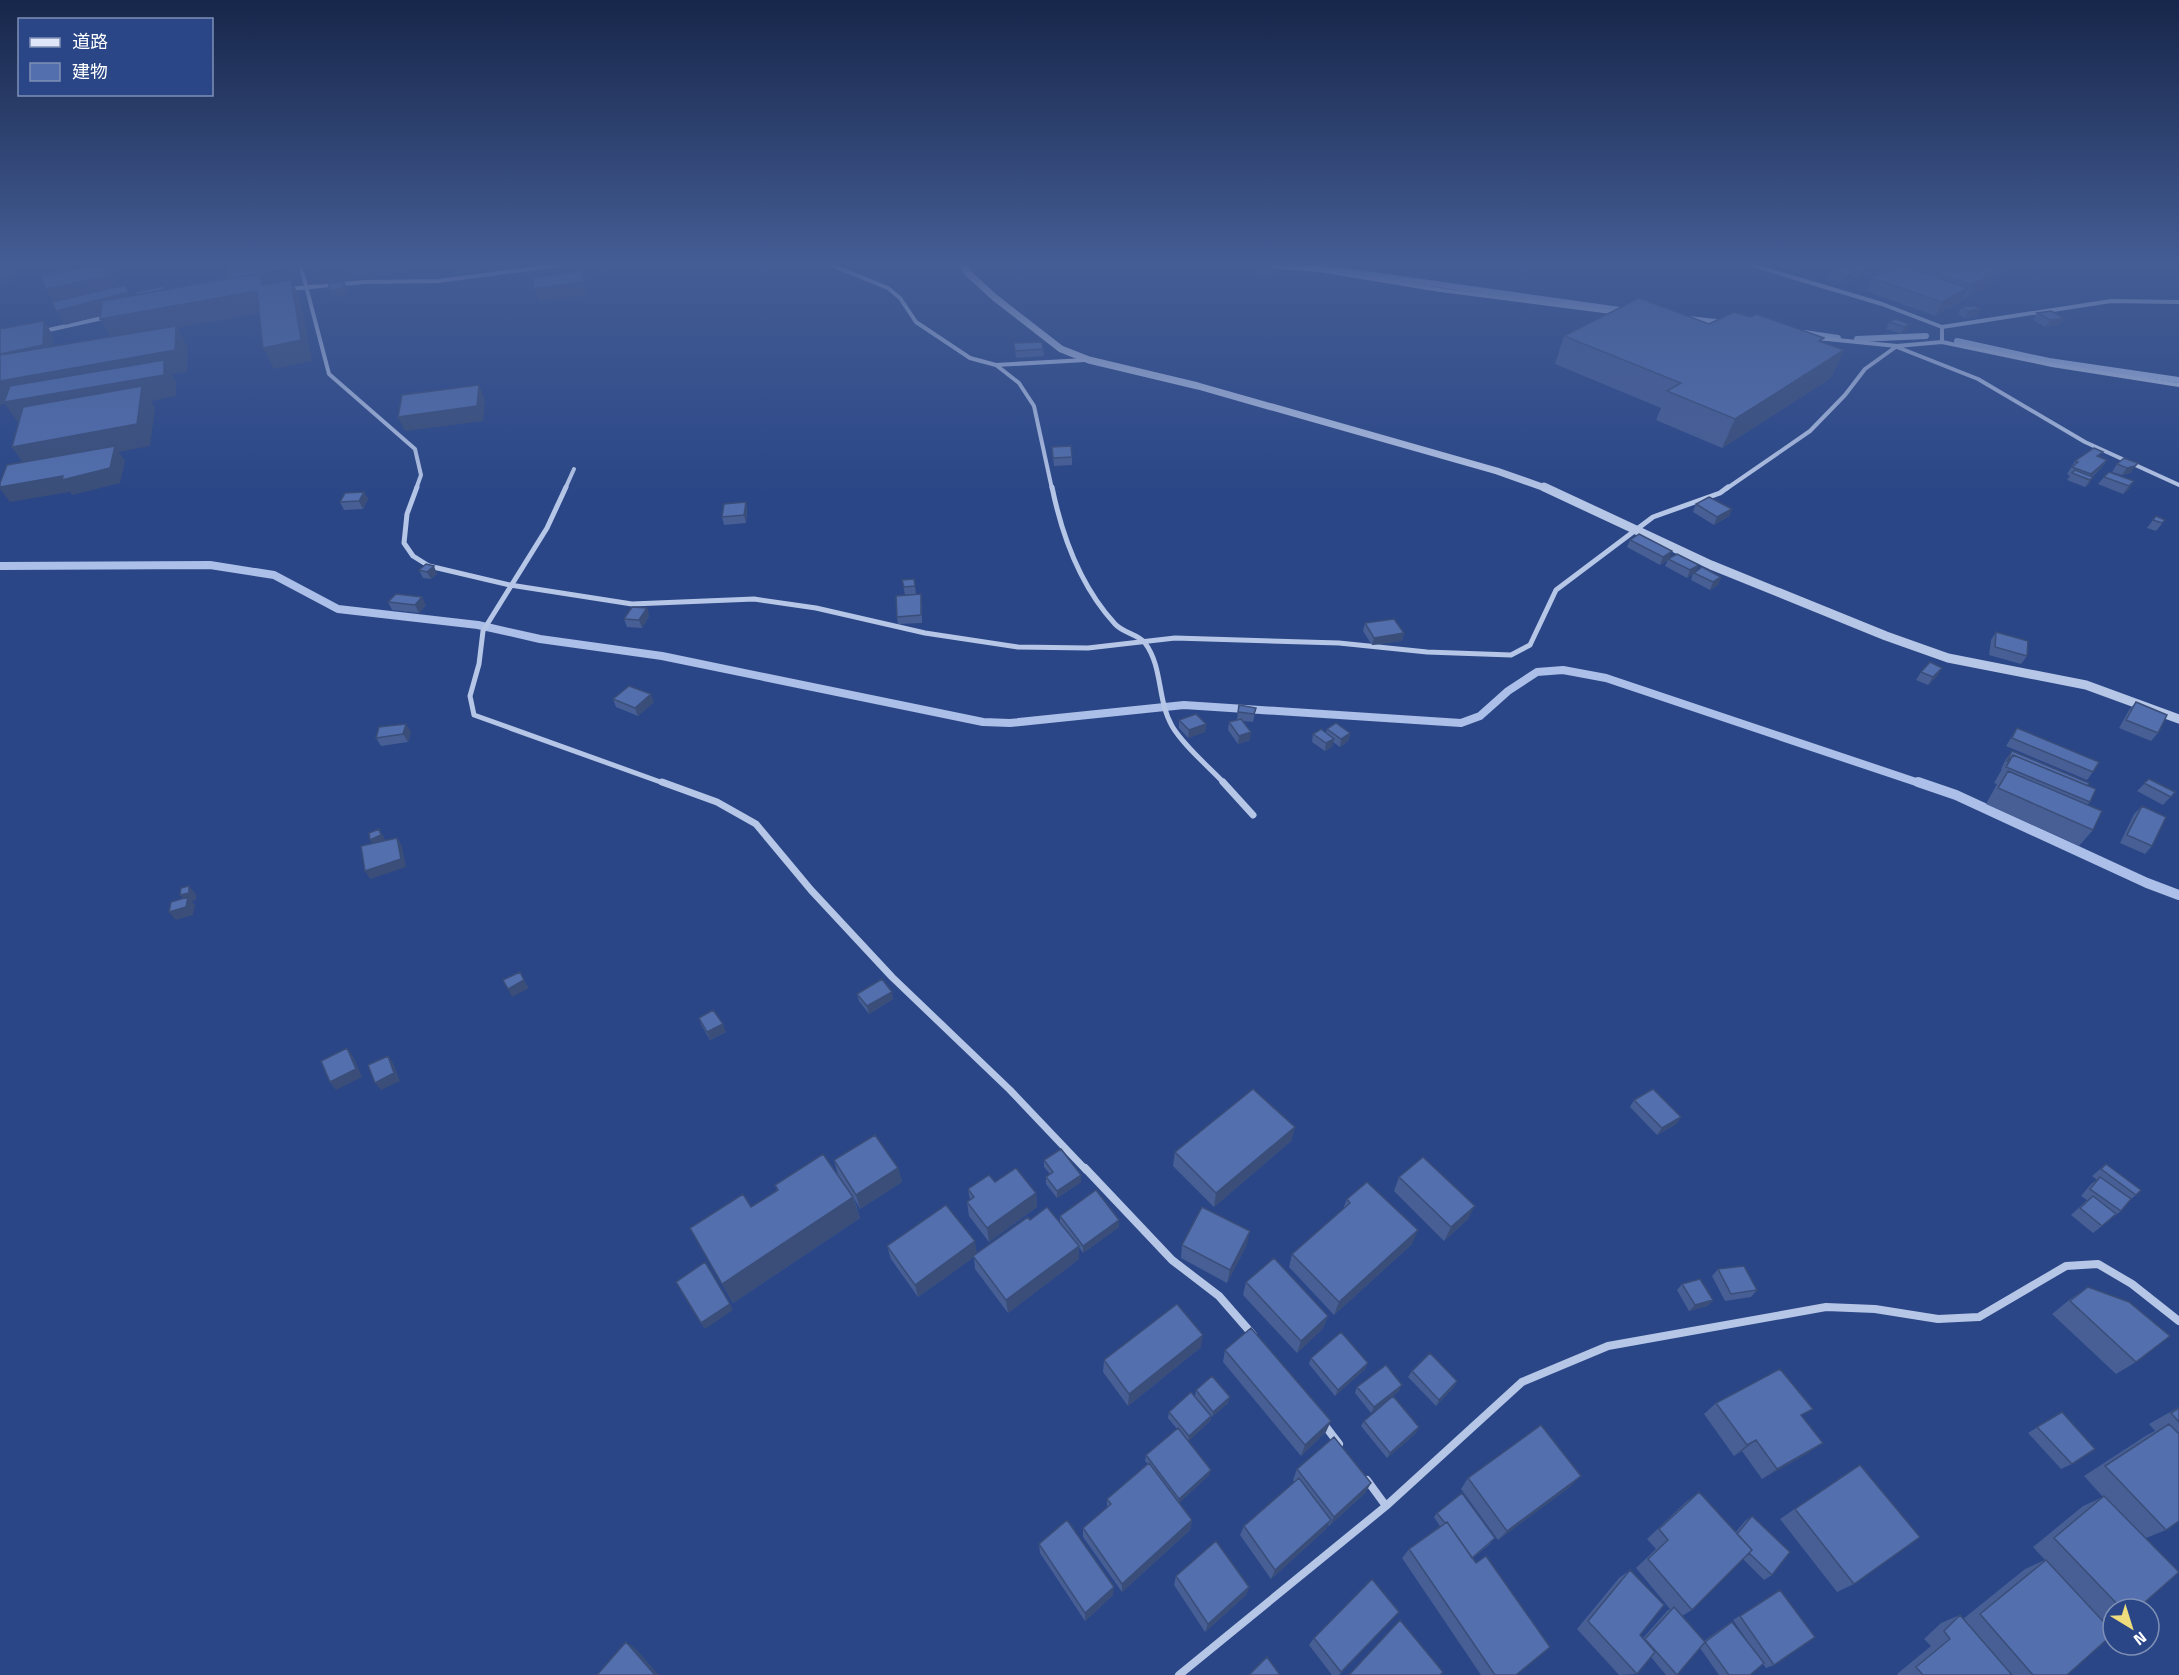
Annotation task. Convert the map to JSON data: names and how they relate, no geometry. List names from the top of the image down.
{
  "legend": ["道路", "建物"],
  "north": "bottom right"
}
